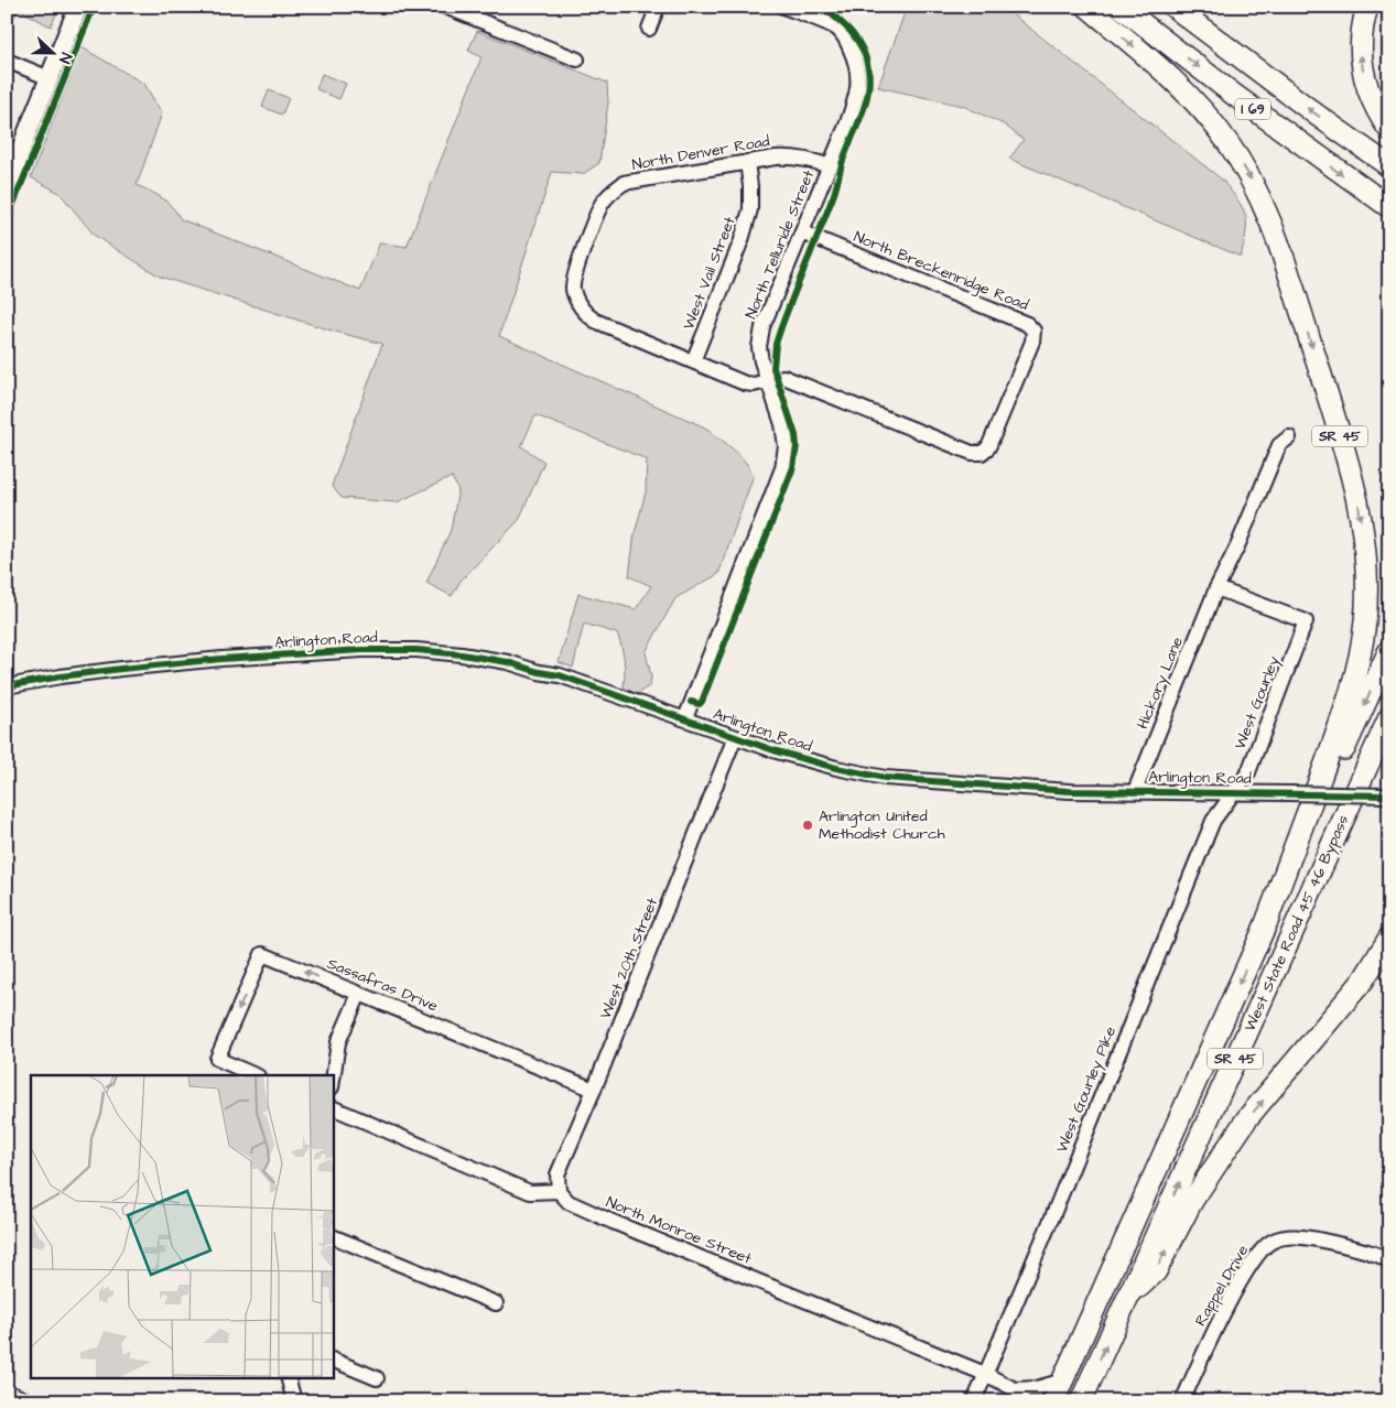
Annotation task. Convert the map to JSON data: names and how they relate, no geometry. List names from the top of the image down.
{
  "streets": {
    "highway": ["I 69", "SR 45", "West State Road 45 46 Bypass"],
    "street": [
      "North Denver Road",
      "North Telluride Street",
      "North Breckenridge Road",
      "West Vail Street",
      "Arlington Road",
      "Hickory Lane",
      "West Gourley",
      "West 20th Street",
      "Sassafras Drive",
      "West Gourley Pike",
      "North Monroe Street",
      "Rappel Drive"
    ]
  },
  "crossings": [
    ["North Denver Road", "North Telluride Street"],
    ["North Denver Road", "North Breckenridge Road"],
    ["North Denver Road", "West Vail Street"],
    ["North Telluride Street", "North Breckenridge Road"],
    ["North Telluride Street", "Arlington Road"],
    ["SR 45", "West State Road 45 46 Bypass"],
    ["Arlington Road", "Hickory Lane"],
    ["Arlington Road", "West Gourley"],
    ["Arlington Road", "West 20th Street"],
    ["Arlington Road", "West Gourley Pike"],
    ["Hickory Lane", "West Gourley"],
    ["West Gourley", "West Gourley Pike"],
    ["West 20th Street", "Sassafras Drive"],
    ["West 20th Street", "North Monroe Street"],
    ["West Gourley Pike", "North Monroe Street"]
  ],
  "places": ["Arlington United Methodist Church"],
  "north": "right"
}
